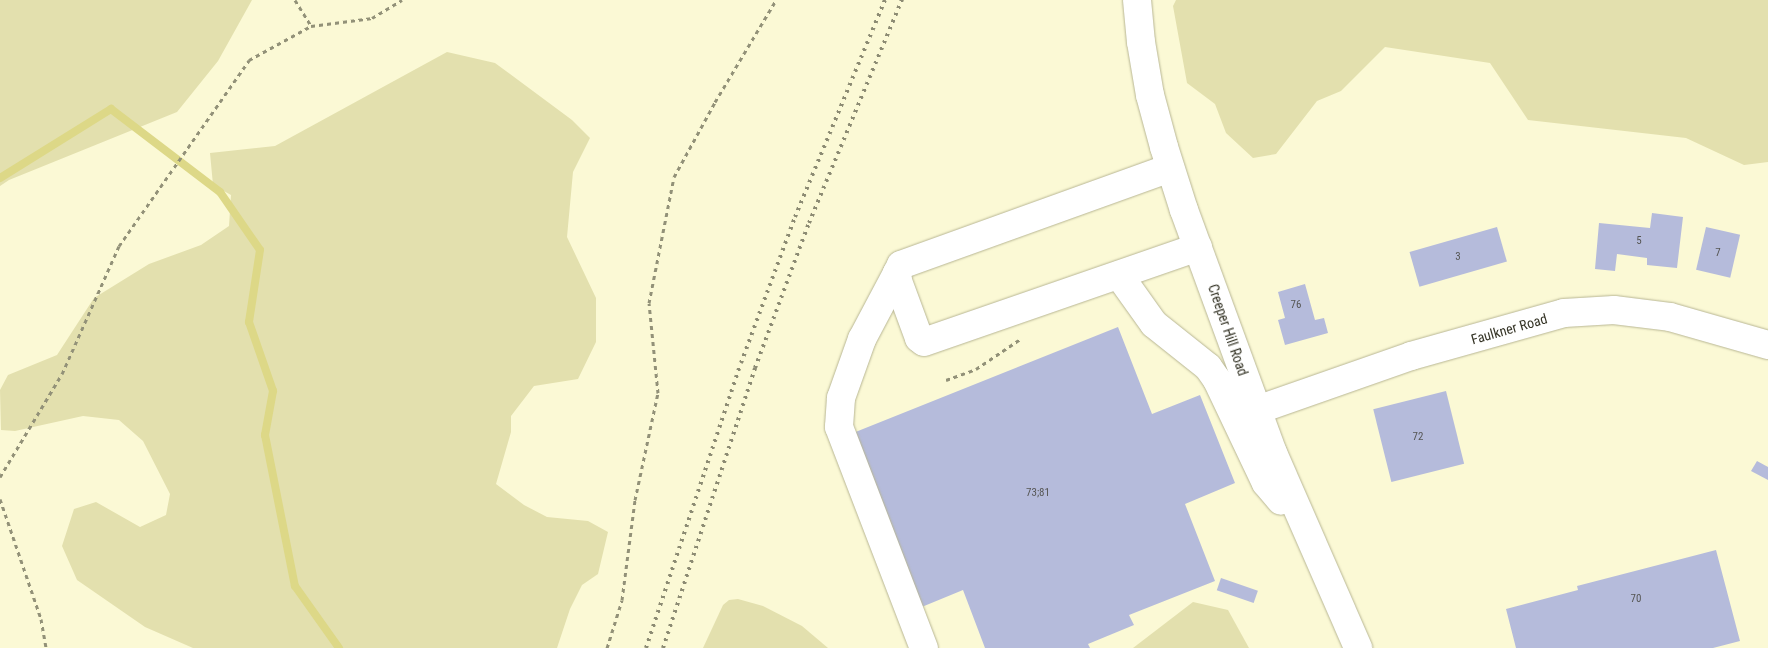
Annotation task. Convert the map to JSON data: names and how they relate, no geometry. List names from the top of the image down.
{
  "streets": {
    "street": ["Faulkner Road", "Creeper Hill Road"]
  },
  "crossings": [
    ["Faulkner Road", "Creeper Hill Road"]
  ],
  "house_numbers": [
    "5",
    "7",
    "3",
    "76",
    "72",
    "73;81",
    "70"
  ]
}
